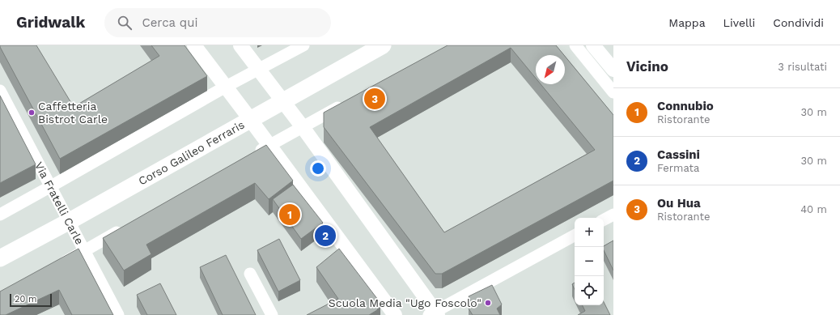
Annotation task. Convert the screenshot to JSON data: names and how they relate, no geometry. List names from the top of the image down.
{
  "streets": {
    "main road": ["Corso Galileo Ferraris"],
    "street": ["Via Fratelli Carle"]
  },
  "crossings": [
    ["Corso Galileo Ferraris", "Via Fratelli Carle"]
  ],
  "places": ["Caffetteria Bistrot Carle", "Scuola Media \"Ugo Foscolo\""],
  "scale_bar": "20 m",
  "north": "bottom left",
  "page": {
    "header": "Gridwalk",
    "search": "Cerca qui",
    "nav": ["Mappa", "Livelli", "Condividi"],
    "heading": ["Vicino", "3 risultati"],
    "pins": ["3", "1", "2"],
    "list": [
      {
        "mark": "1",
        "name": "Connubio",
        "note": "Ristorante",
        "value": "30 m"
      },
      {
        "mark": "2",
        "name": "Cassini",
        "note": "Fermata",
        "value": "30 m"
      },
      {
        "mark": "3",
        "name": "Ou Hua",
        "note": "Ristorante",
        "value": "40 m"
      }
    ],
    "map_buttons": ["+", "−"],
    "scale": "20 m"
  }
}
